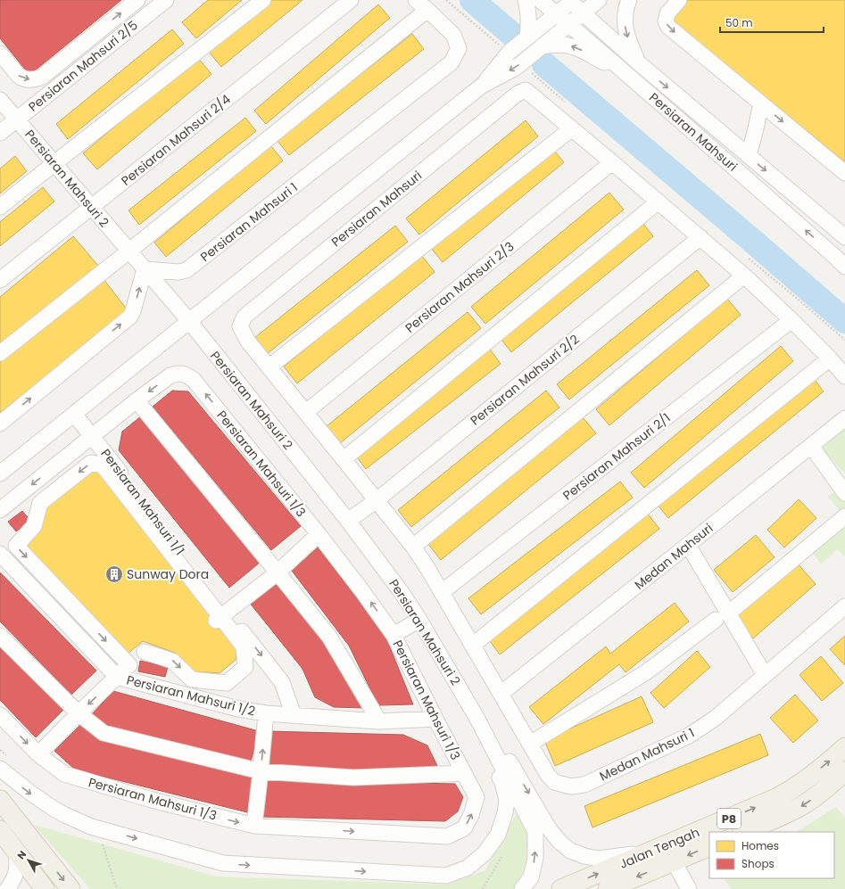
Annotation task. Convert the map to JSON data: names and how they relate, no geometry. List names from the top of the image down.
{
  "streets": {
    "main road": ["P8", "Jalan Tengah"],
    "street": [
      "Persiaran Mahsuri 2/5",
      "Persiaran Mahsuri",
      "Persiaran Mahsuri 2/4",
      "Persiaran Mahsuri 2",
      "Persiaran Mahsuri 1",
      "Persiaran Mahsuri 2/3",
      "Persiaran Mahsuri 2/2",
      "Persiaran Mahsuri 2/1",
      "Persiaran Mahsuri 1/3",
      "Persiaran Mahsuri 1/1",
      "Medan Mahsuri",
      "Persiaran Mahsuri 1/2",
      "Medan Mahsuri 1"
    ]
  },
  "crossings": [
    ["Persiaran Mahsuri 2/5", "Persiaran Mahsuri 2"],
    ["Persiaran Mahsuri 2/4", "Persiaran Mahsuri 2"],
    ["Persiaran Mahsuri 2", "Persiaran Mahsuri 1"],
    ["Persiaran Mahsuri 2", "Persiaran Mahsuri 2/2"],
    ["Persiaran Mahsuri 1/3", "Persiaran Mahsuri 1/1"],
    ["Persiaran Mahsuri 1/3", "Persiaran Mahsuri 1/2"],
    ["Persiaran Mahsuri 1/1", "Persiaran Mahsuri 1/2"]
  ],
  "places": {
    "building": ["Sunway Dora"]
  },
  "legend": ["Homes", "Shops"],
  "scale_bar": "50 m",
  "north": "top left"
}
